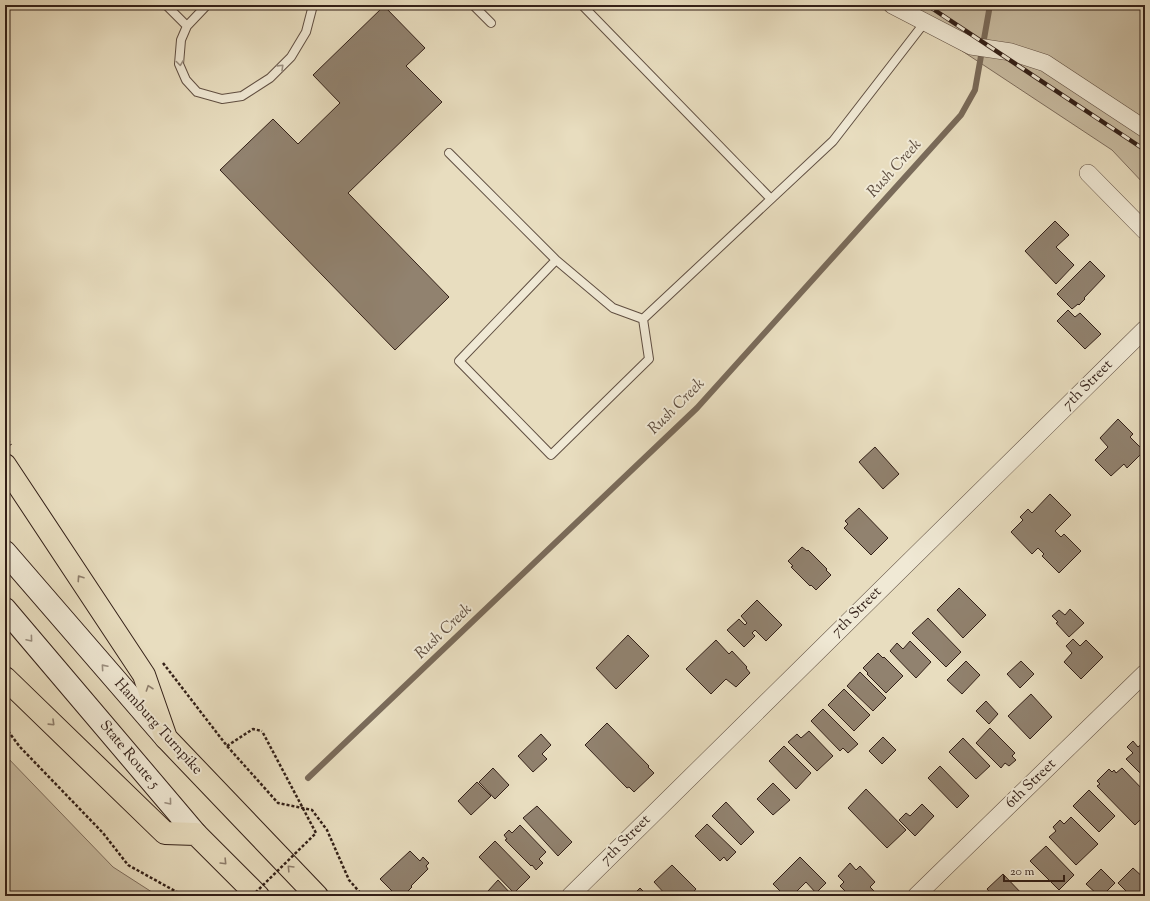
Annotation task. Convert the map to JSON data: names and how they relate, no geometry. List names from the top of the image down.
{
  "streets": {
    "highway": ["Hamburg Turnpike", "State Route 5"],
    "street": ["7th Street", "6th Street"]
  },
  "one_way": ["Hamburg Turnpike", "State Route 5"],
  "water": ["Rush Creek"],
  "scale_bar": "20 m"
}
